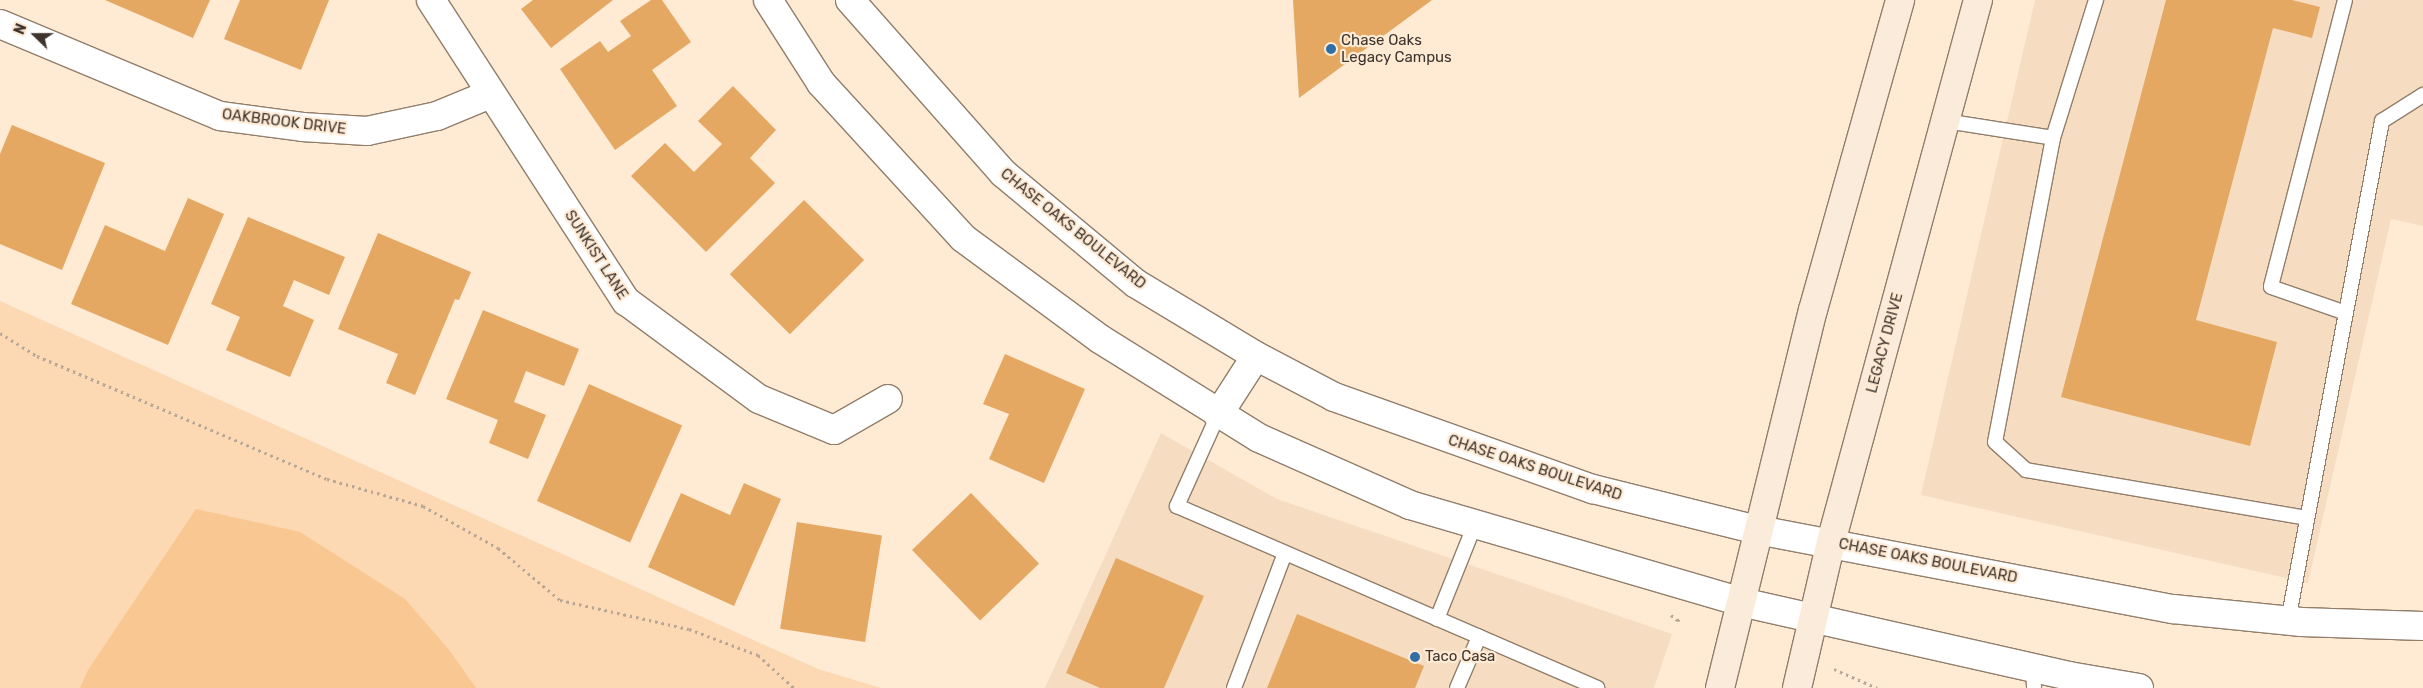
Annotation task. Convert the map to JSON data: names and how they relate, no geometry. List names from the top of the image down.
{
  "streets": {
    "main road": ["LEGACY DRIVE"],
    "street": ["OAKBROOK DRIVE", "CHASE OAKS BOULEVARD", "SUNKIST LANE"]
  },
  "crossings": [
    ["OAKBROOK DRIVE", "SUNKIST LANE"],
    ["CHASE OAKS BOULEVARD", "LEGACY DRIVE"]
  ],
  "places": ["Chase Oaks Legacy Campus", "Taco Casa"],
  "north": "left"
}
